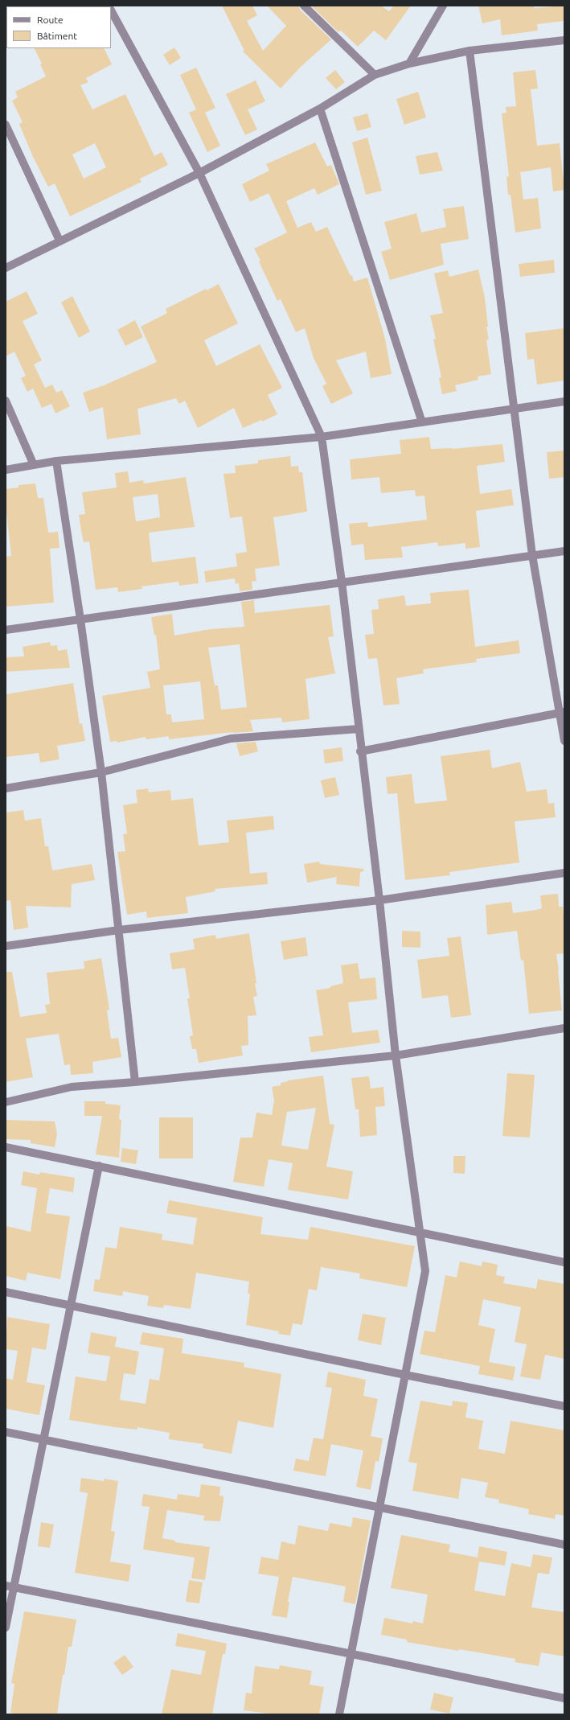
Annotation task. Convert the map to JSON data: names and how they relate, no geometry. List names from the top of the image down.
{
  "legend": ["Route", "Bâtiment"]
}
